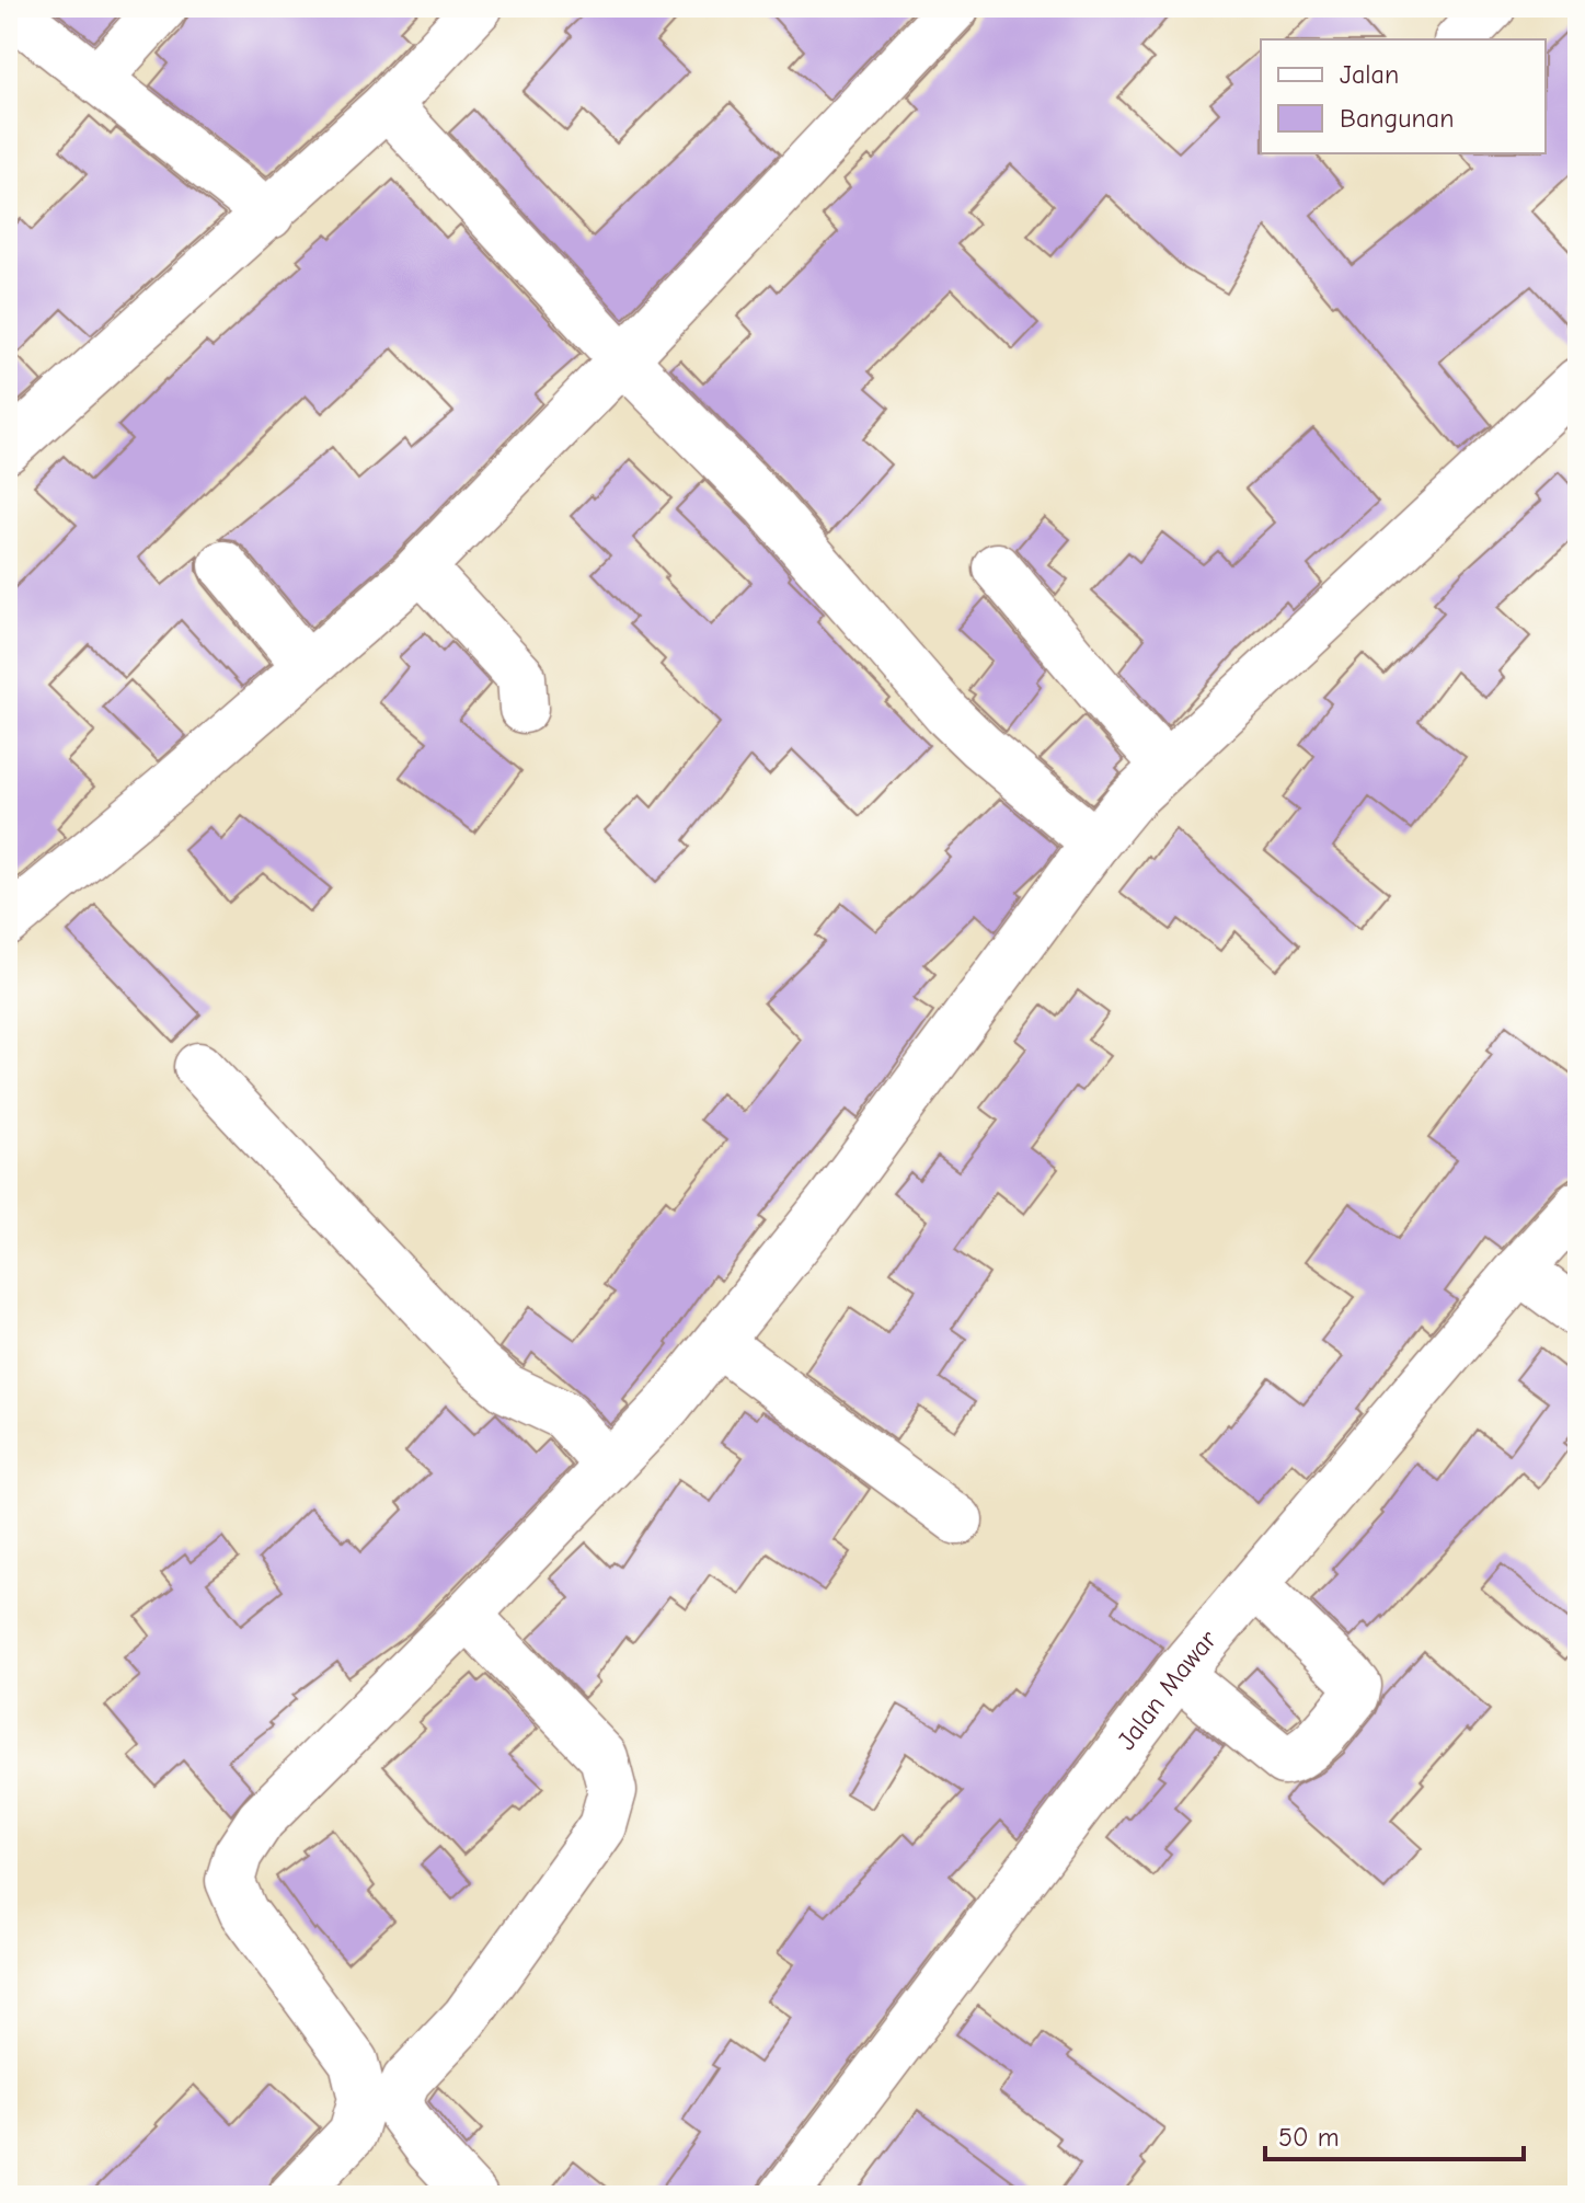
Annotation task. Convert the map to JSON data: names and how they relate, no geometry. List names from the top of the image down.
{
  "streets": {
    "street": ["Jalan Mawar"]
  },
  "legend": ["Jalan", "Bangunan"],
  "scale_bar": "50 m"
}
